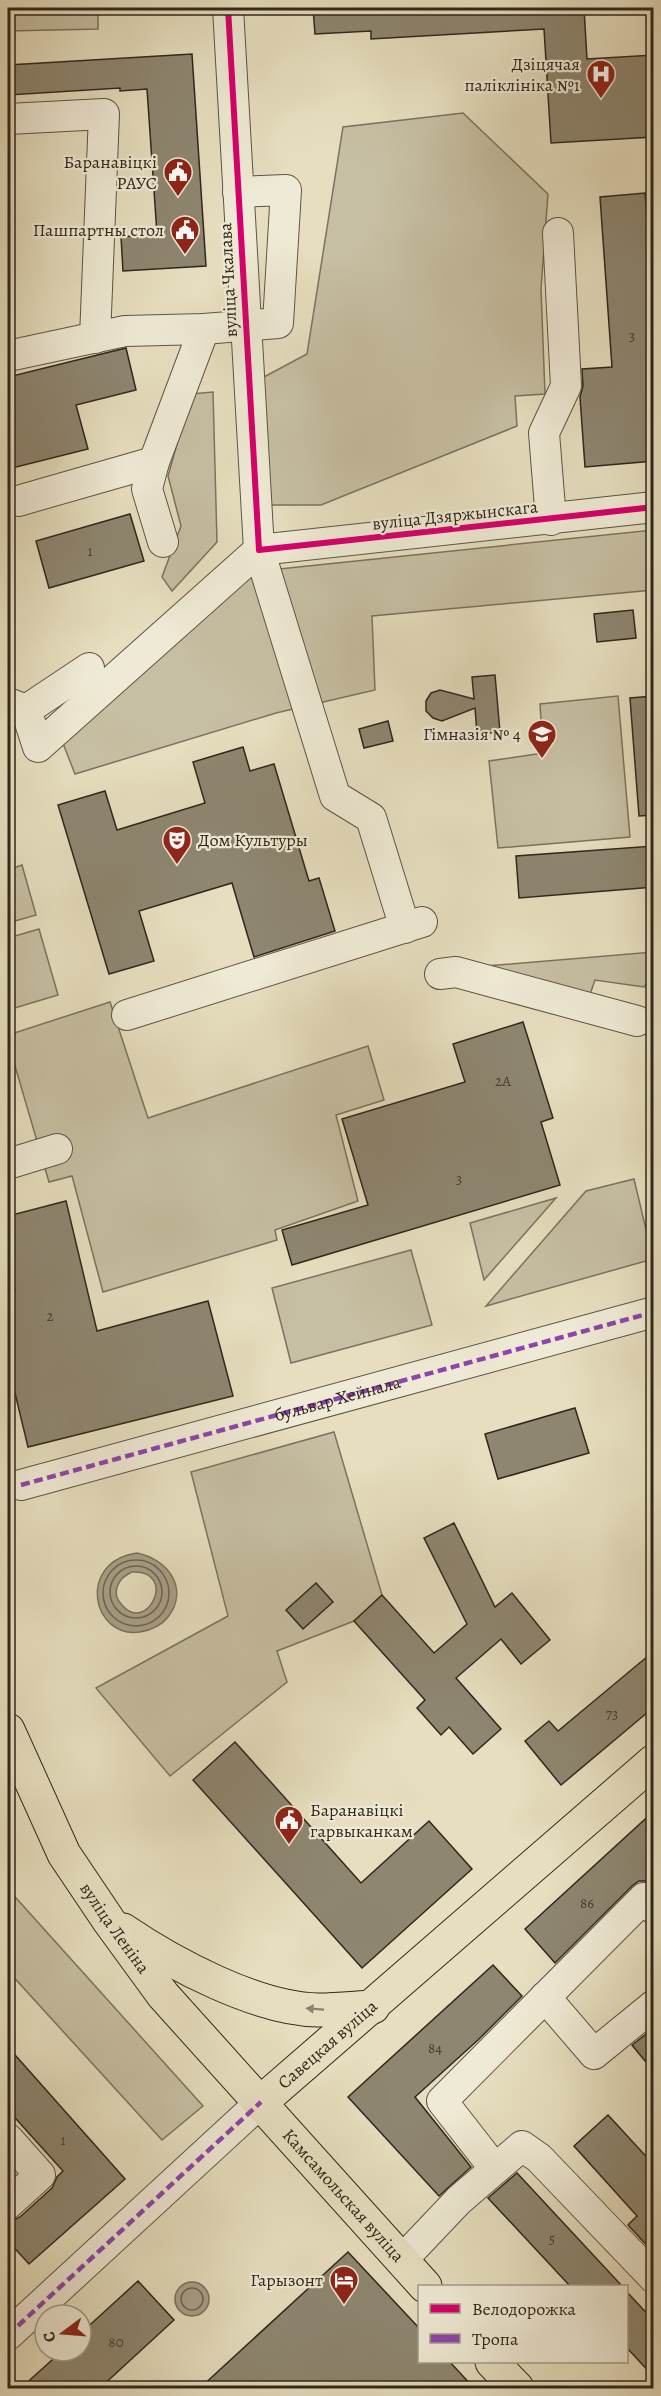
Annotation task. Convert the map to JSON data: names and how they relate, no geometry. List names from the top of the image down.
{
  "streets": {
    "main road": ["вуліца Леніна", "Савецкая вуліца", "Камсамольская вуліца"],
    "street": ["вуліца Чкалава", "вуліца Дзяржынскага", "бульвар Хейнала"]
  },
  "crossings": [
    ["вуліца Чкалава", "вуліца Дзяржынскага"],
    ["вуліца Леніна", "Савецкая вуліца"],
    ["вуліца Леніна", "Камсамольская вуліца"],
    ["Савецкая вуліца", "Камсамольская вуліца"]
  ],
  "places": {
    "hospital": ["Дзіцячая паліклініка №1"],
    "public building": ["Баранавіцкі РАУС", "Пашпартны стол", "Баранавіцкі гарвыканкам"],
    "school or university": ["Гімназія № 4"],
    "theatre": ["Дом Культуры"],
    "hotel": ["Гарызонт"]
  },
  "house_numbers": [
    "3",
    "1",
    "2А",
    "3",
    "2",
    "73",
    "86",
    "84",
    "1",
    "5",
    "80"
  ],
  "legend": ["Велодорожка", "Тропа"],
  "north": "left"
}
